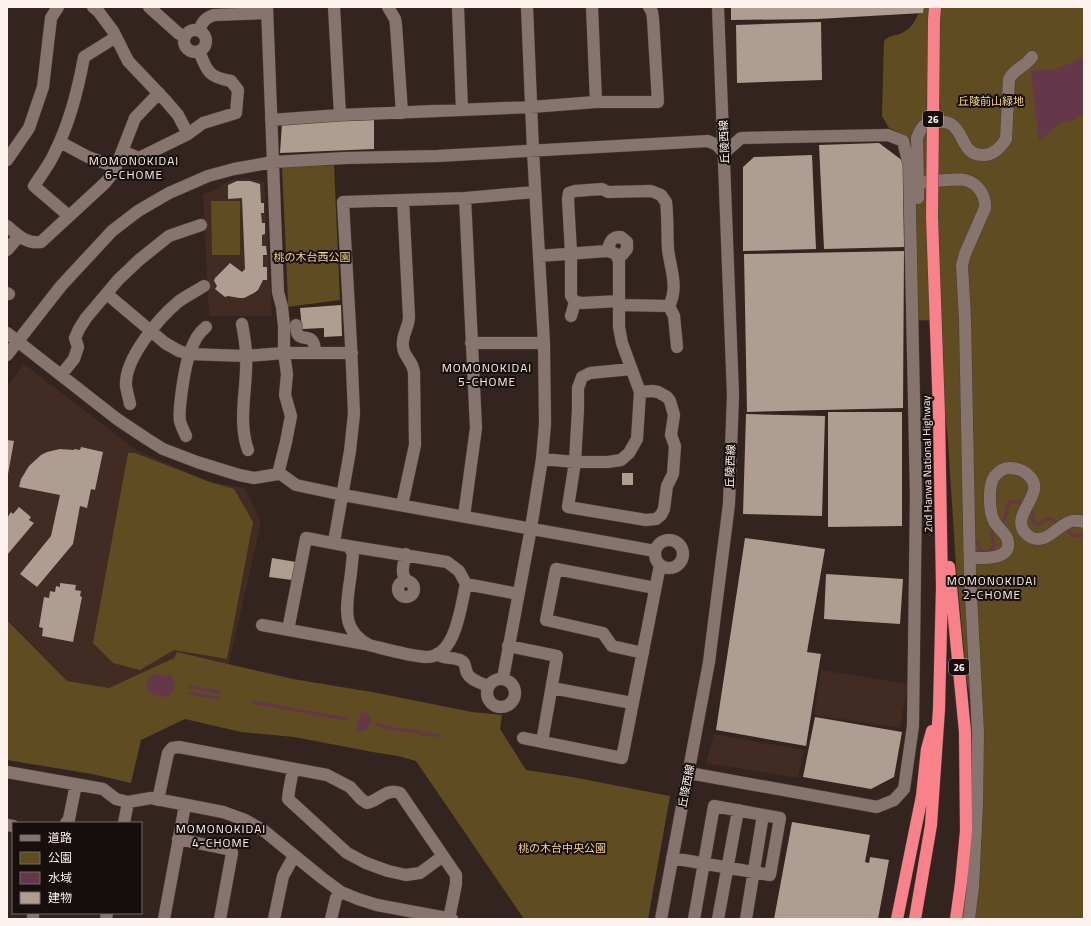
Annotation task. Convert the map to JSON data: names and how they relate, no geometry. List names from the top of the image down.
{
  "streets": {
    "highway": ["26", "2nd Hanwa National Highway"],
    "street": ["丘陵西線"]
  },
  "crossings": [
    ["26", "2nd Hanwa National Highway"]
  ],
  "districts": [
    "MOMONOKIDAI 6-CHOME",
    "MOMONOKIDAI 5-CHOME",
    "MOMONOKIDAI 2-CHOME",
    "MOMONOKIDAI 4-CHOME"
  ],
  "parks": ["丘陵前山緑地", "桃の木台西公園", "桃の木台中央公園"],
  "legend": [
    "道路",
    "公園",
    "水域",
    "建物"
  ]
}
